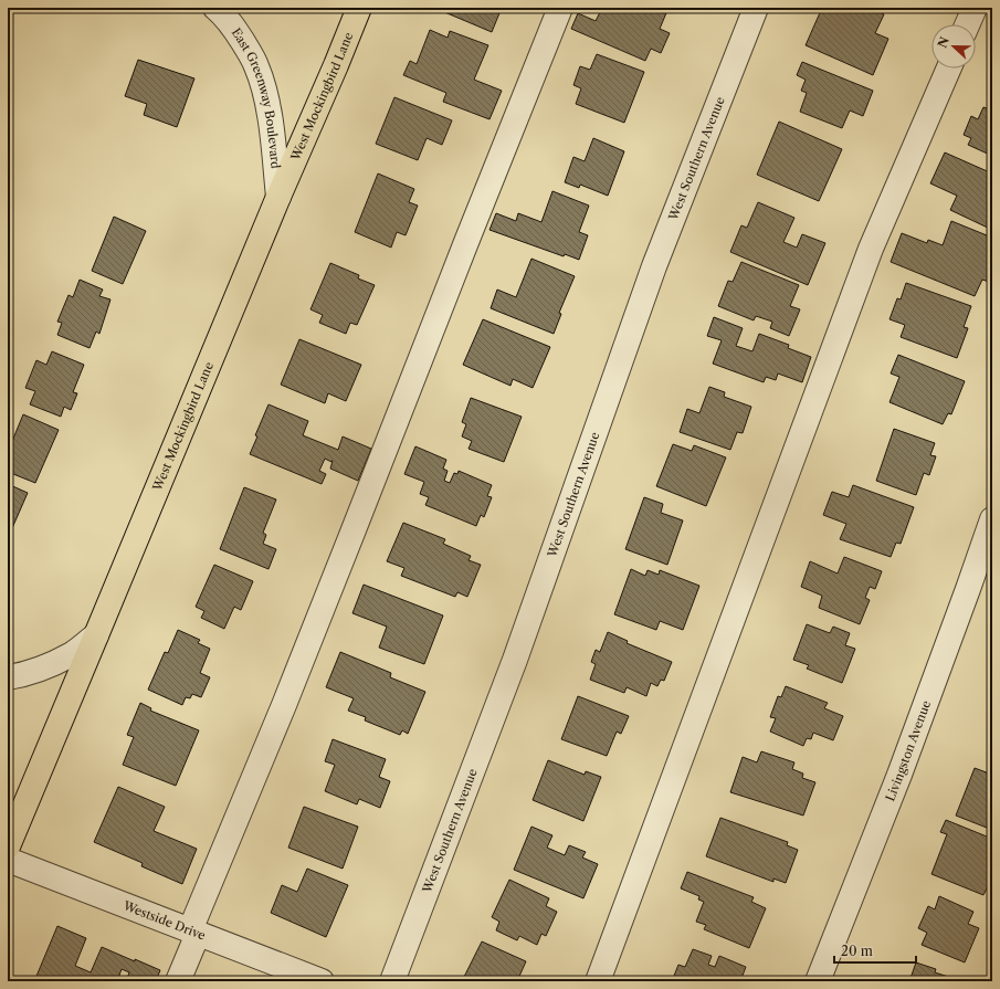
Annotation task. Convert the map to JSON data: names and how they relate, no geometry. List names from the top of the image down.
{
  "streets": {
    "main road": ["West Mockingbird Lane"],
    "street": [
      "East Greenway Boulevard",
      "West Southern Avenue",
      "Livingston Avenue",
      "Westside Drive"
    ]
  },
  "crossings": [
    ["West Mockingbird Lane", "East Greenway Boulevard"]
  ],
  "scale_bar": "20 m",
  "north": "left"
}
